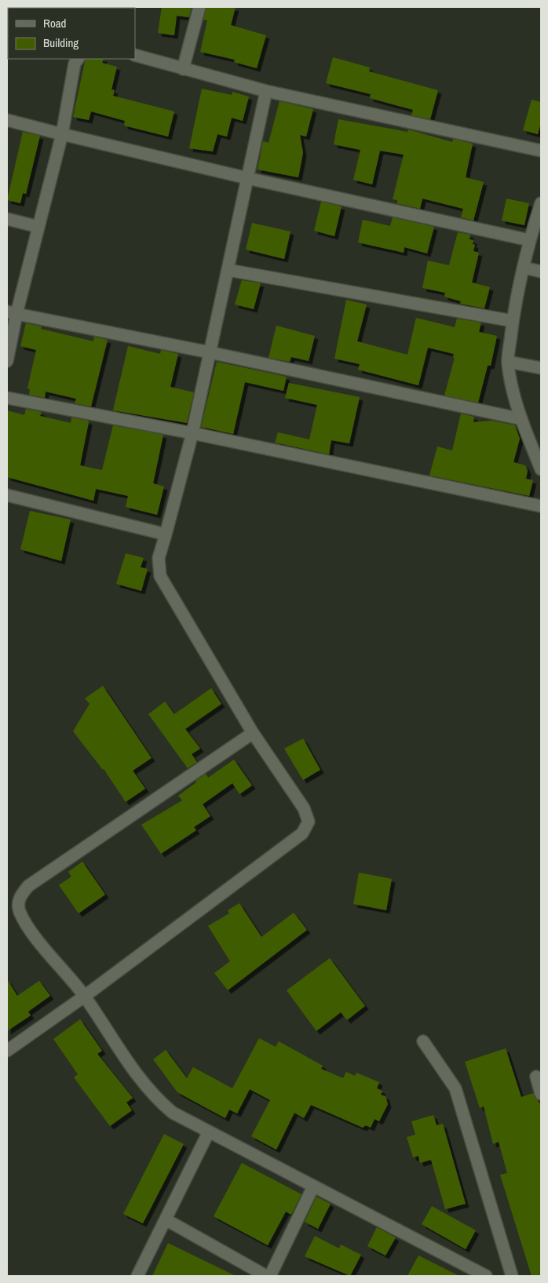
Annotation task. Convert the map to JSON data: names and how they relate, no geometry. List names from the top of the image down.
{
  "legend": ["Road", "Building"]
}
